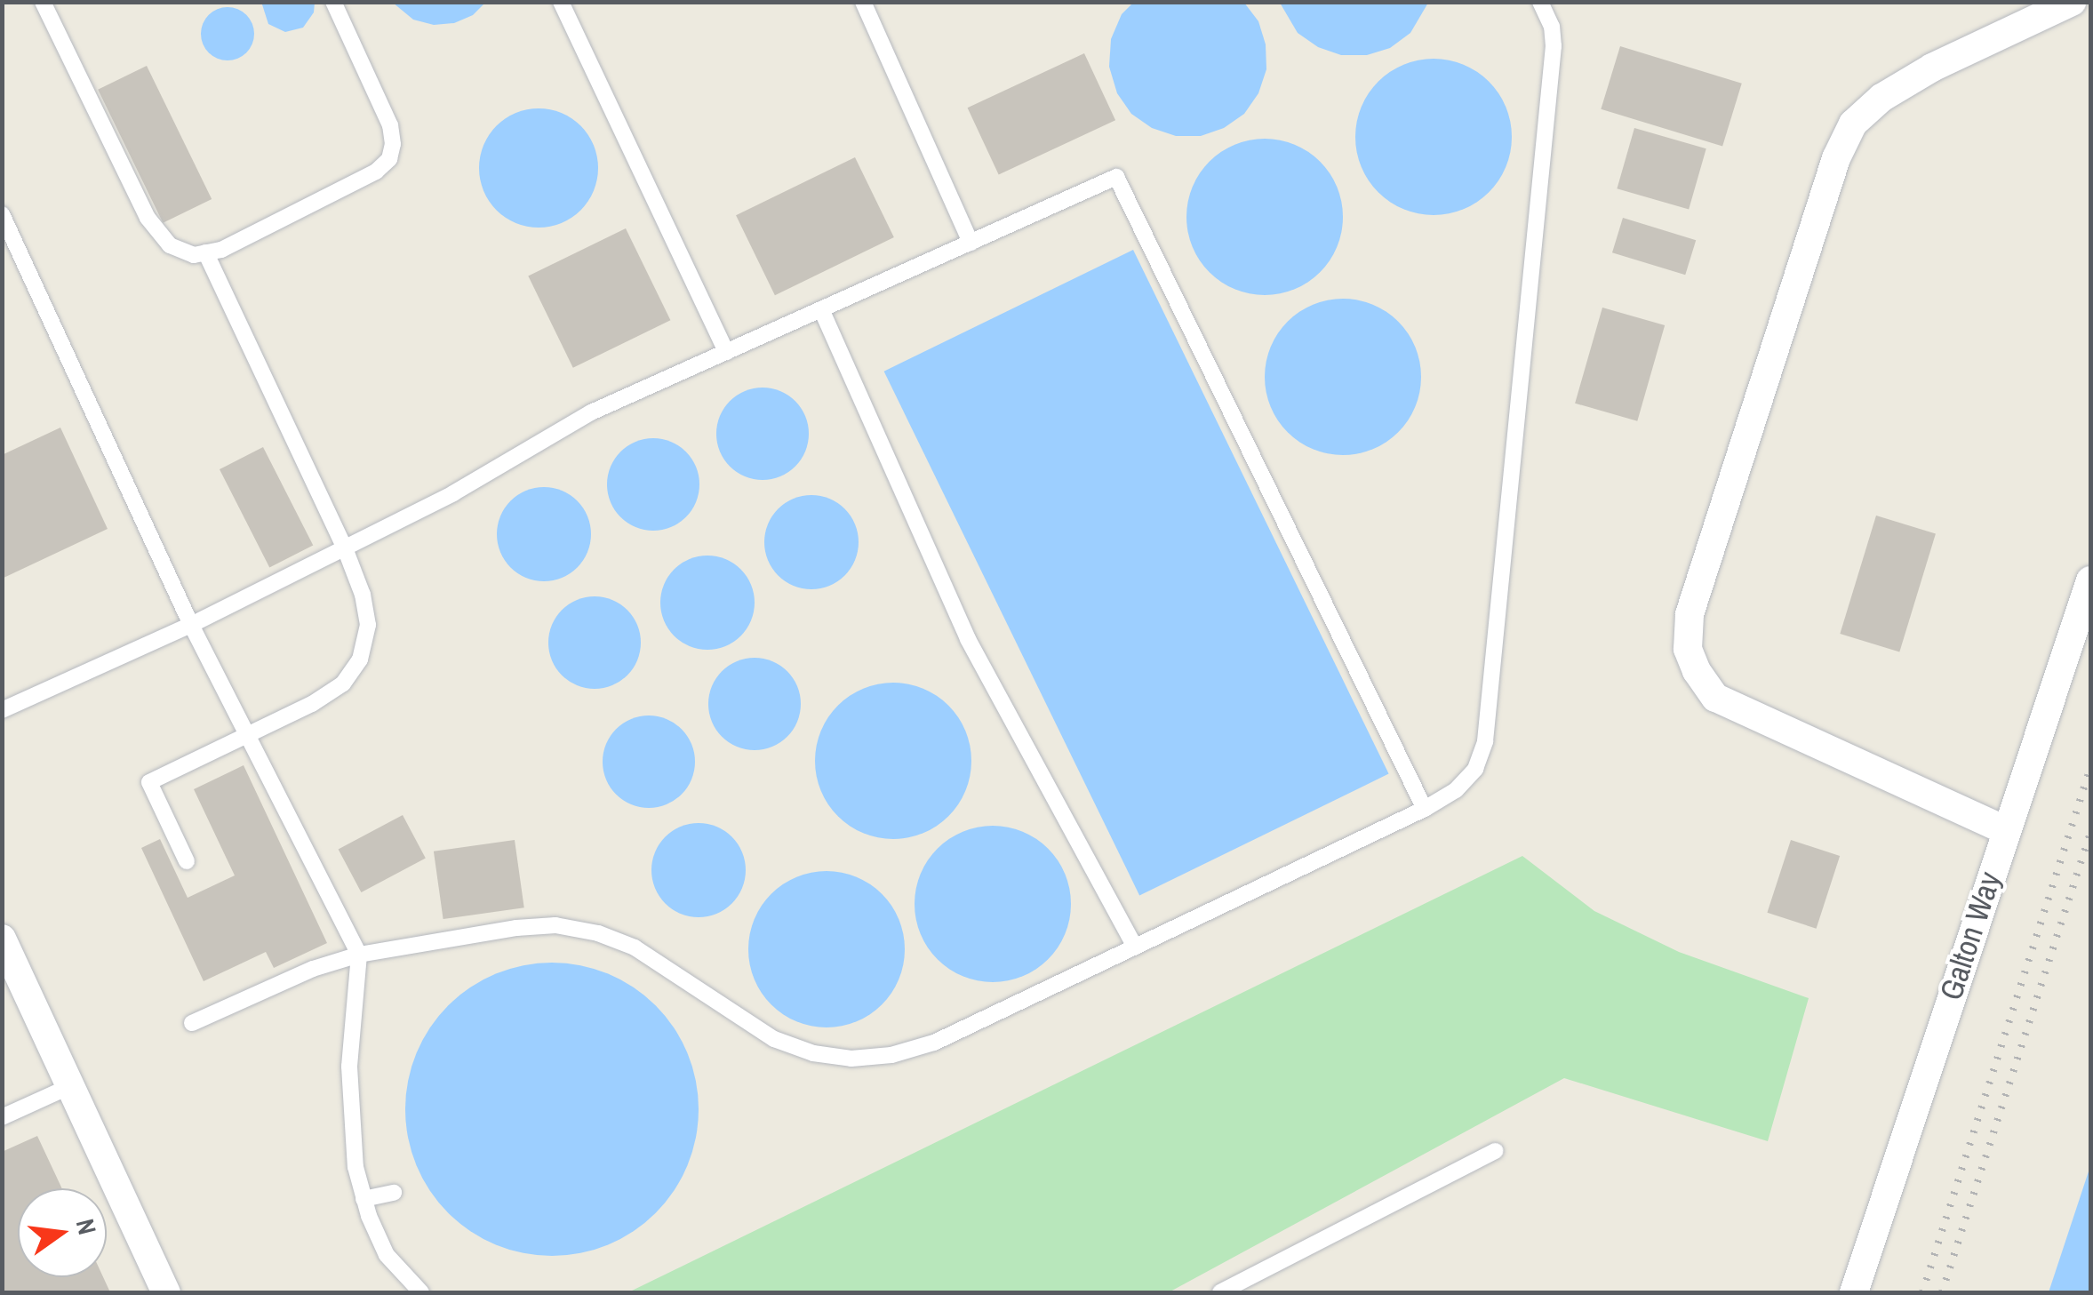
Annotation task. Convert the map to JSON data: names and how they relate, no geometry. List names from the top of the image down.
{
  "streets": {
    "street": ["Galton Way"]
  },
  "north": "right"
}
